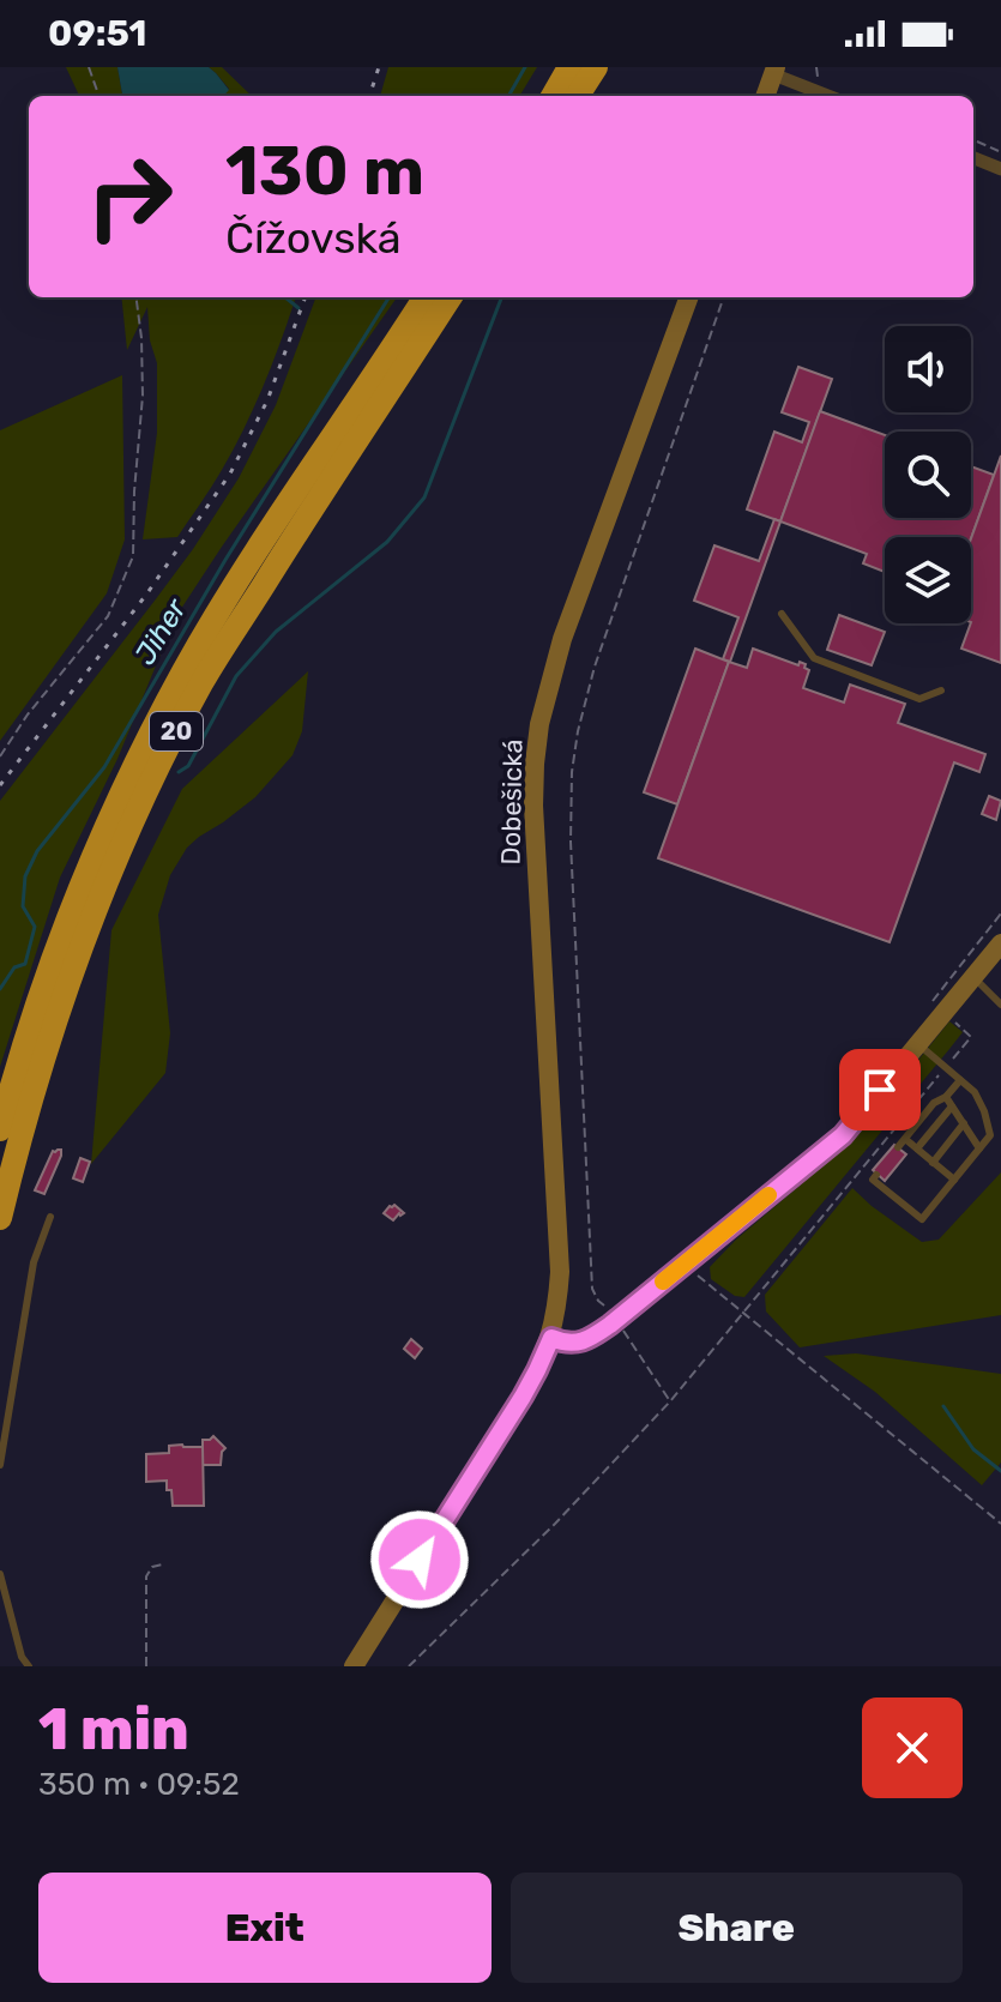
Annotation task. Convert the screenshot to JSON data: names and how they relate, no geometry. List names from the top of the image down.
{
  "streets": {
    "highway": ["20"],
    "street": ["Dobešická"]
  },
  "water": ["Jiher"],
  "page": {
    "status": "09:51",
    "turn": ["130 m", "Čížovská"],
    "heading": ["1 min", "350 m · 09:52"],
    "buttons": ["Exit", "Share"]
  }
}
